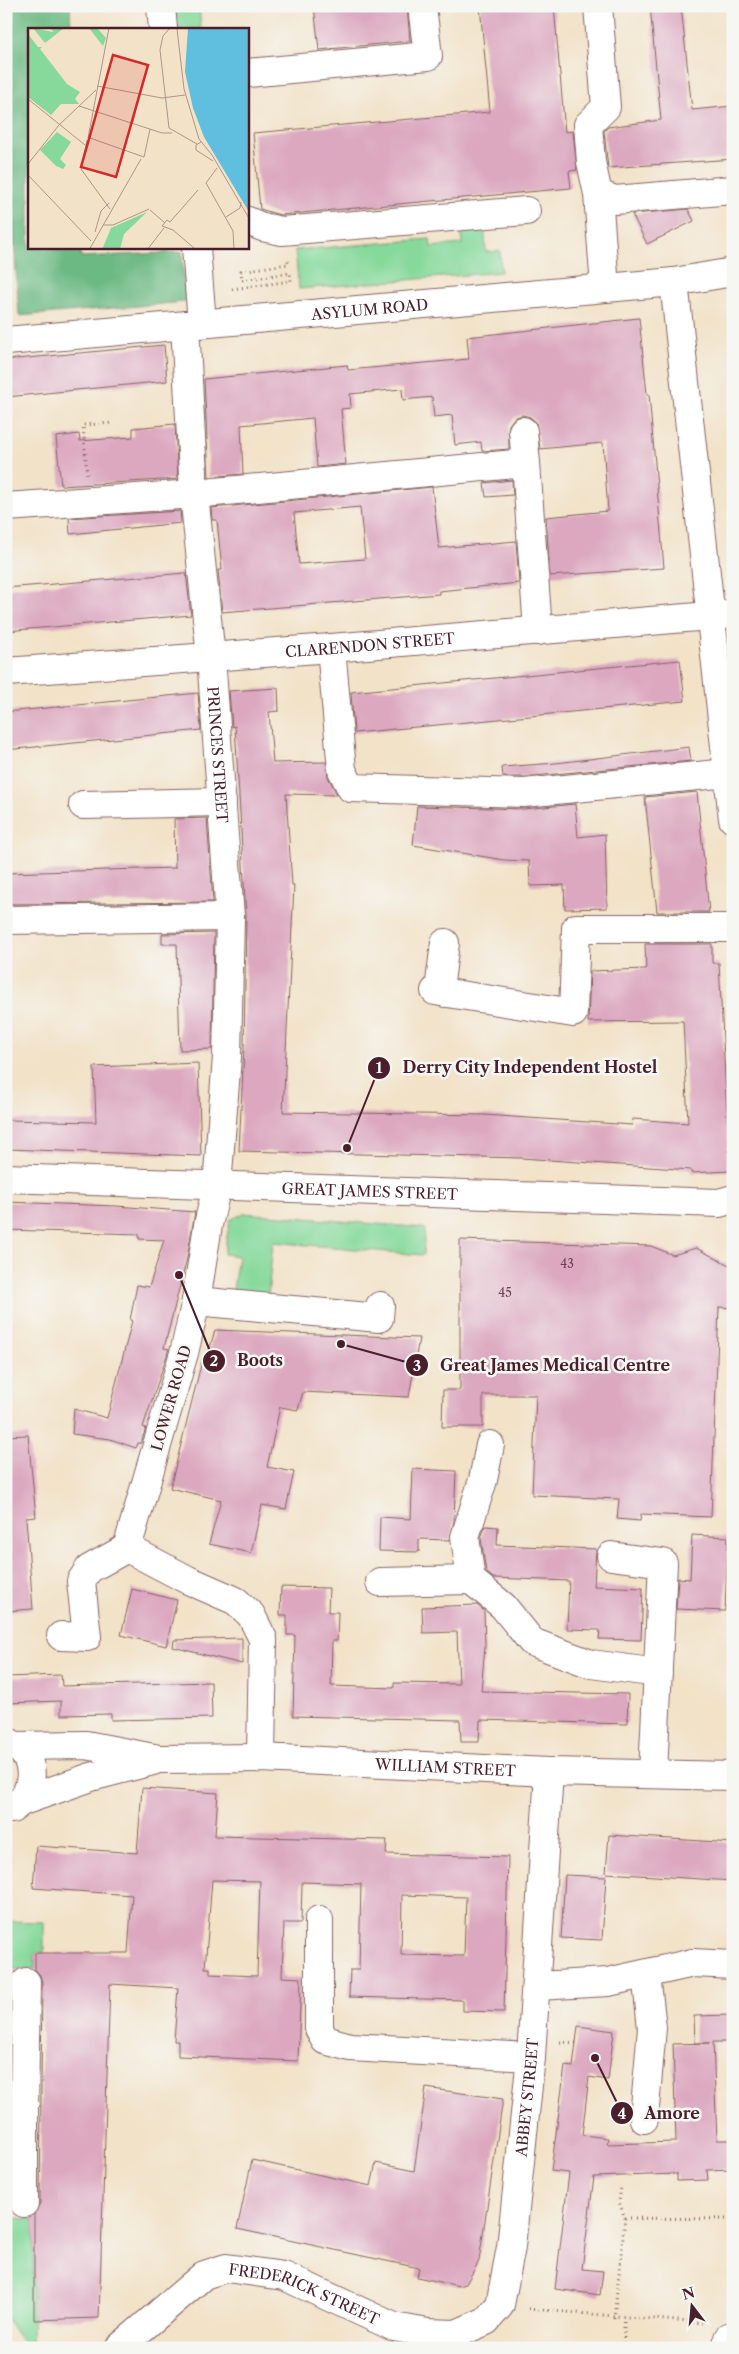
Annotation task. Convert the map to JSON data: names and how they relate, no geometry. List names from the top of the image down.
{
  "streets": {
    "street": [
      "ASYLUM ROAD",
      "CLARENDON STREET",
      "PRINCES STREET",
      "GREAT JAMES STREET",
      "LOWER ROAD",
      "WILLIAM STREET",
      "ABBEY STREET",
      "FREDERICK STREET"
    ]
  },
  "crossings": [
    ["ASYLUM ROAD", "PRINCES STREET"],
    ["CLARENDON STREET", "PRINCES STREET"],
    ["PRINCES STREET", "GREAT JAMES STREET"],
    ["PRINCES STREET", "LOWER ROAD"],
    ["GREAT JAMES STREET", "LOWER ROAD"],
    ["WILLIAM STREET", "ABBEY STREET"]
  ],
  "places": [
    "Derry City Independent Hostel",
    "Boots",
    "Great James Medical Centre",
    "Amore"
  ],
  "house_numbers": ["43", "45"],
  "north": "top"
}
